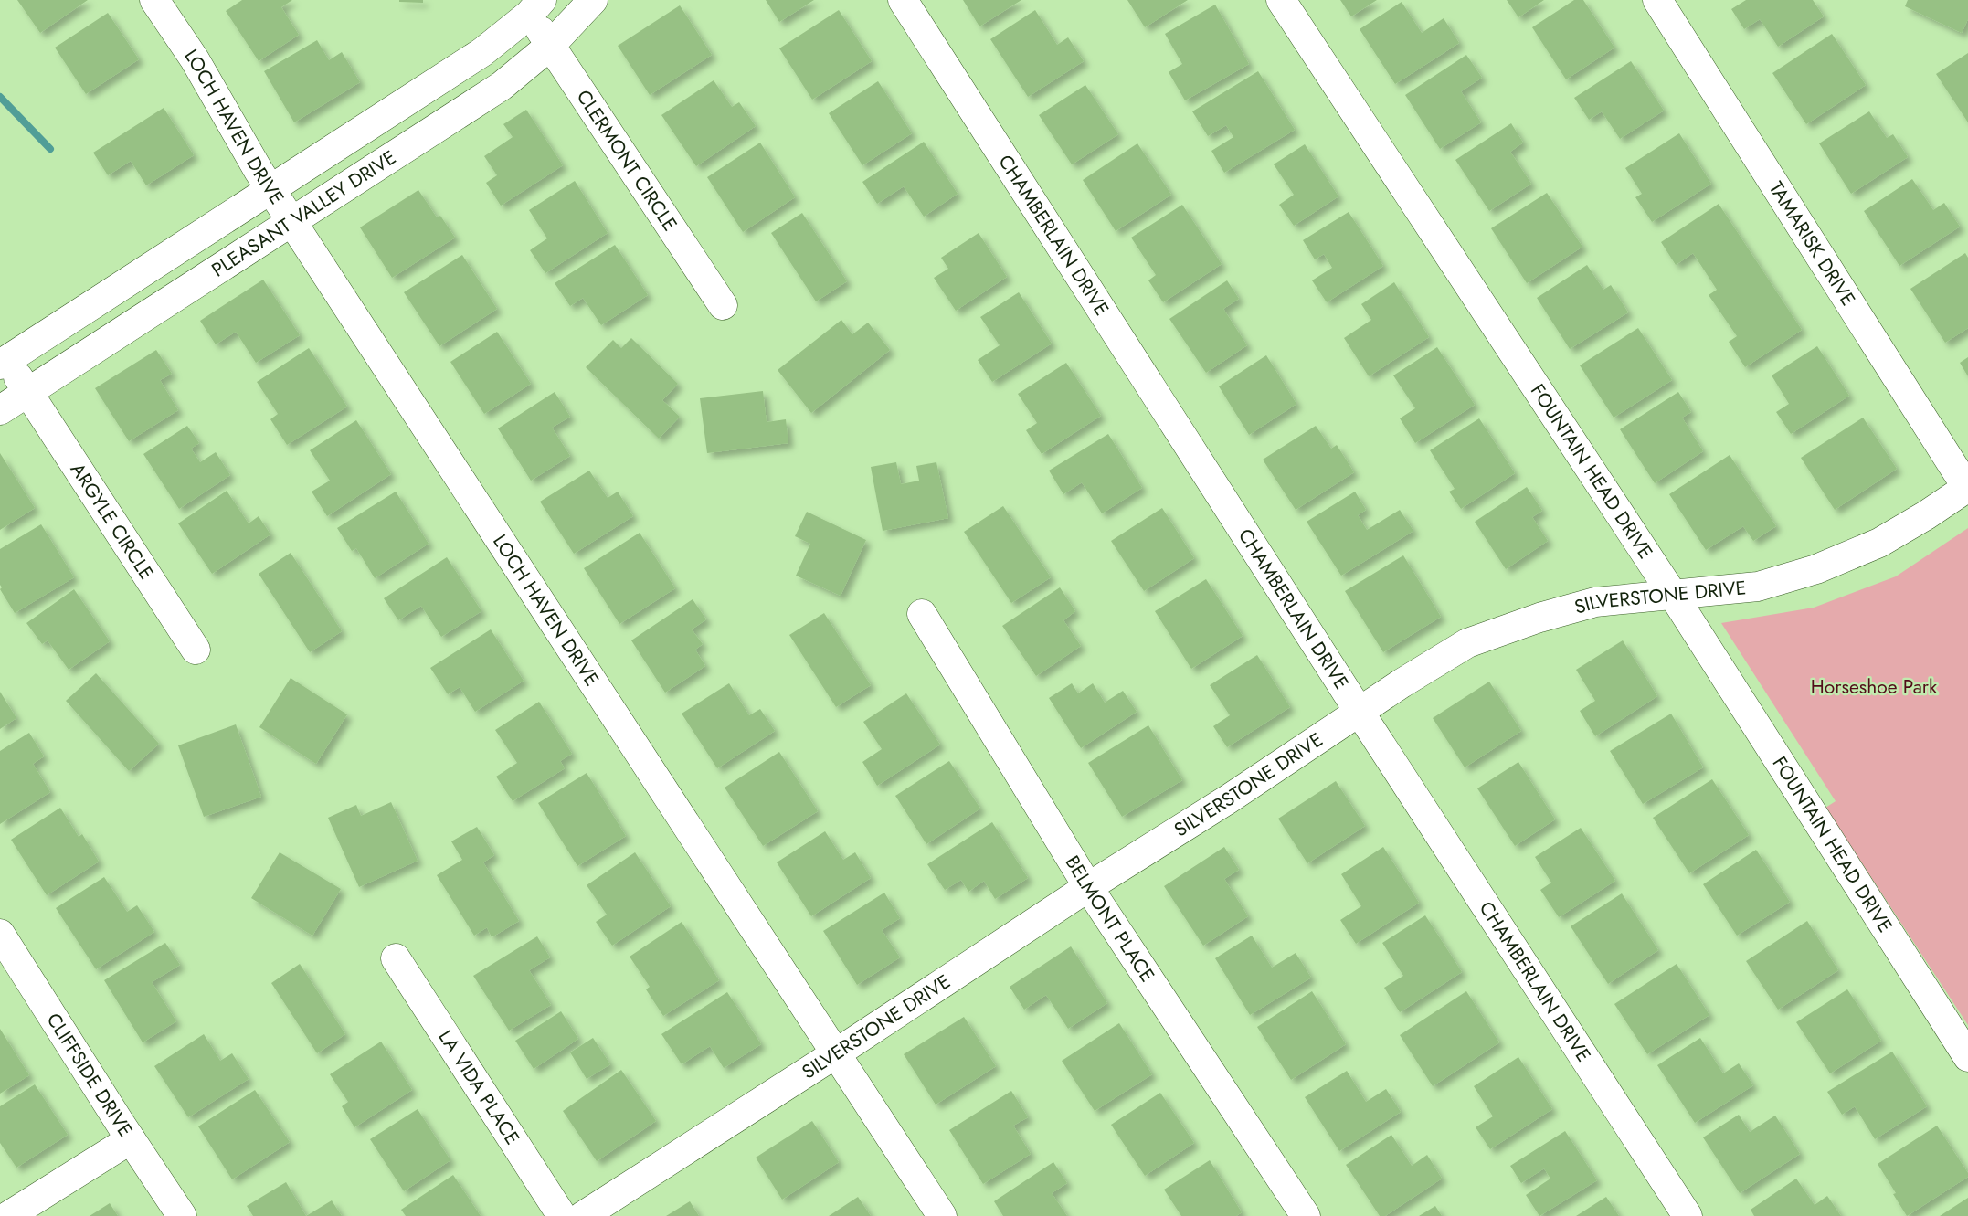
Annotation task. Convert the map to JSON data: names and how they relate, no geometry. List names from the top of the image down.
{
  "streets": {
    "street": [
      "LOCH HAVEN DRIVE",
      "CLERMONT CIRCLE",
      "PLEASANT VALLEY DRIVE",
      "CHAMBERLAIN DRIVE",
      "TAMARISK DRIVE",
      "FOUNTAIN HEAD DRIVE",
      "ARGYLE CIRCLE",
      "SILVERSTONE DRIVE",
      "BELMONT PLACE",
      "CLIFFSIDE DRIVE",
      "LA VIDA PLACE"
    ]
  },
  "crossings": [
    ["LOCH HAVEN DRIVE", "PLEASANT VALLEY DRIVE"],
    ["LOCH HAVEN DRIVE", "SILVERSTONE DRIVE"],
    ["CLERMONT CIRCLE", "PLEASANT VALLEY DRIVE"],
    ["PLEASANT VALLEY DRIVE", "ARGYLE CIRCLE"],
    ["CHAMBERLAIN DRIVE", "SILVERSTONE DRIVE"],
    ["TAMARISK DRIVE", "SILVERSTONE DRIVE"],
    ["FOUNTAIN HEAD DRIVE", "SILVERSTONE DRIVE"],
    ["SILVERSTONE DRIVE", "BELMONT PLACE"]
  ],
  "parks": ["Horseshoe Park"]
}
